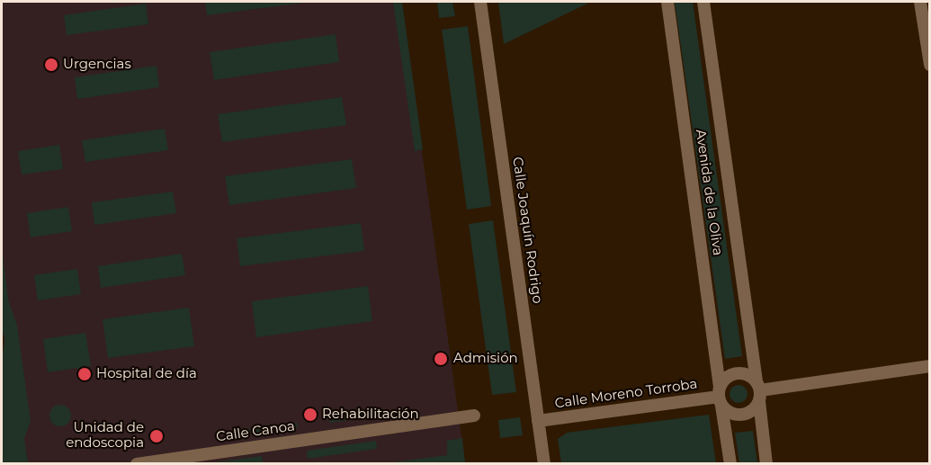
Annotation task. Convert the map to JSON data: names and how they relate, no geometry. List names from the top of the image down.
{
  "streets": {
    "street": [
      "Avenida de la Oliva",
      "Calle Joaquín Rodrigo",
      "Calle Moreno Torroba",
      "Calle Canoa"
    ]
  },
  "crossings": [
    ["Avenida de la Oliva", "Calle Moreno Torroba"],
    ["Calle Joaquín Rodrigo", "Calle Moreno Torroba"]
  ],
  "places": [
    "Urgencias",
    "Admisión",
    "Hospital de día",
    "Rehabilitación",
    "Unidad de endoscopia"
  ]
}
